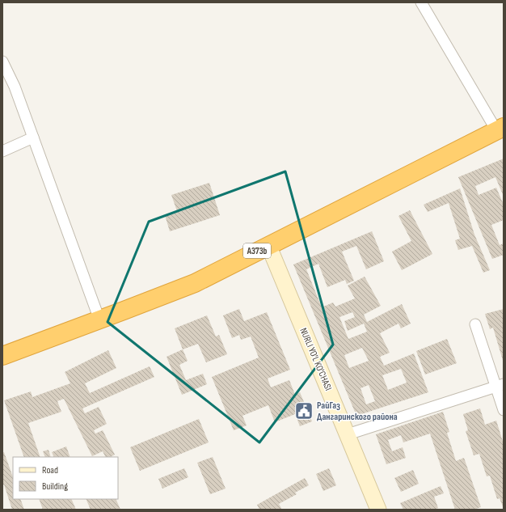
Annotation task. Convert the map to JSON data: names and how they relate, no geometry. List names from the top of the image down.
{
  "streets": {
    "highway": ["A373b"],
    "main road": ["NURLI YO'L KO'CHASI"]
  },
  "crossings": [
    ["A373b", "NURLI YO'L KO'CHASI"]
  ],
  "places": {
    "public building": ["РайГаз Дангаринского района"]
  },
  "legend": ["Road", "Building"]
}
